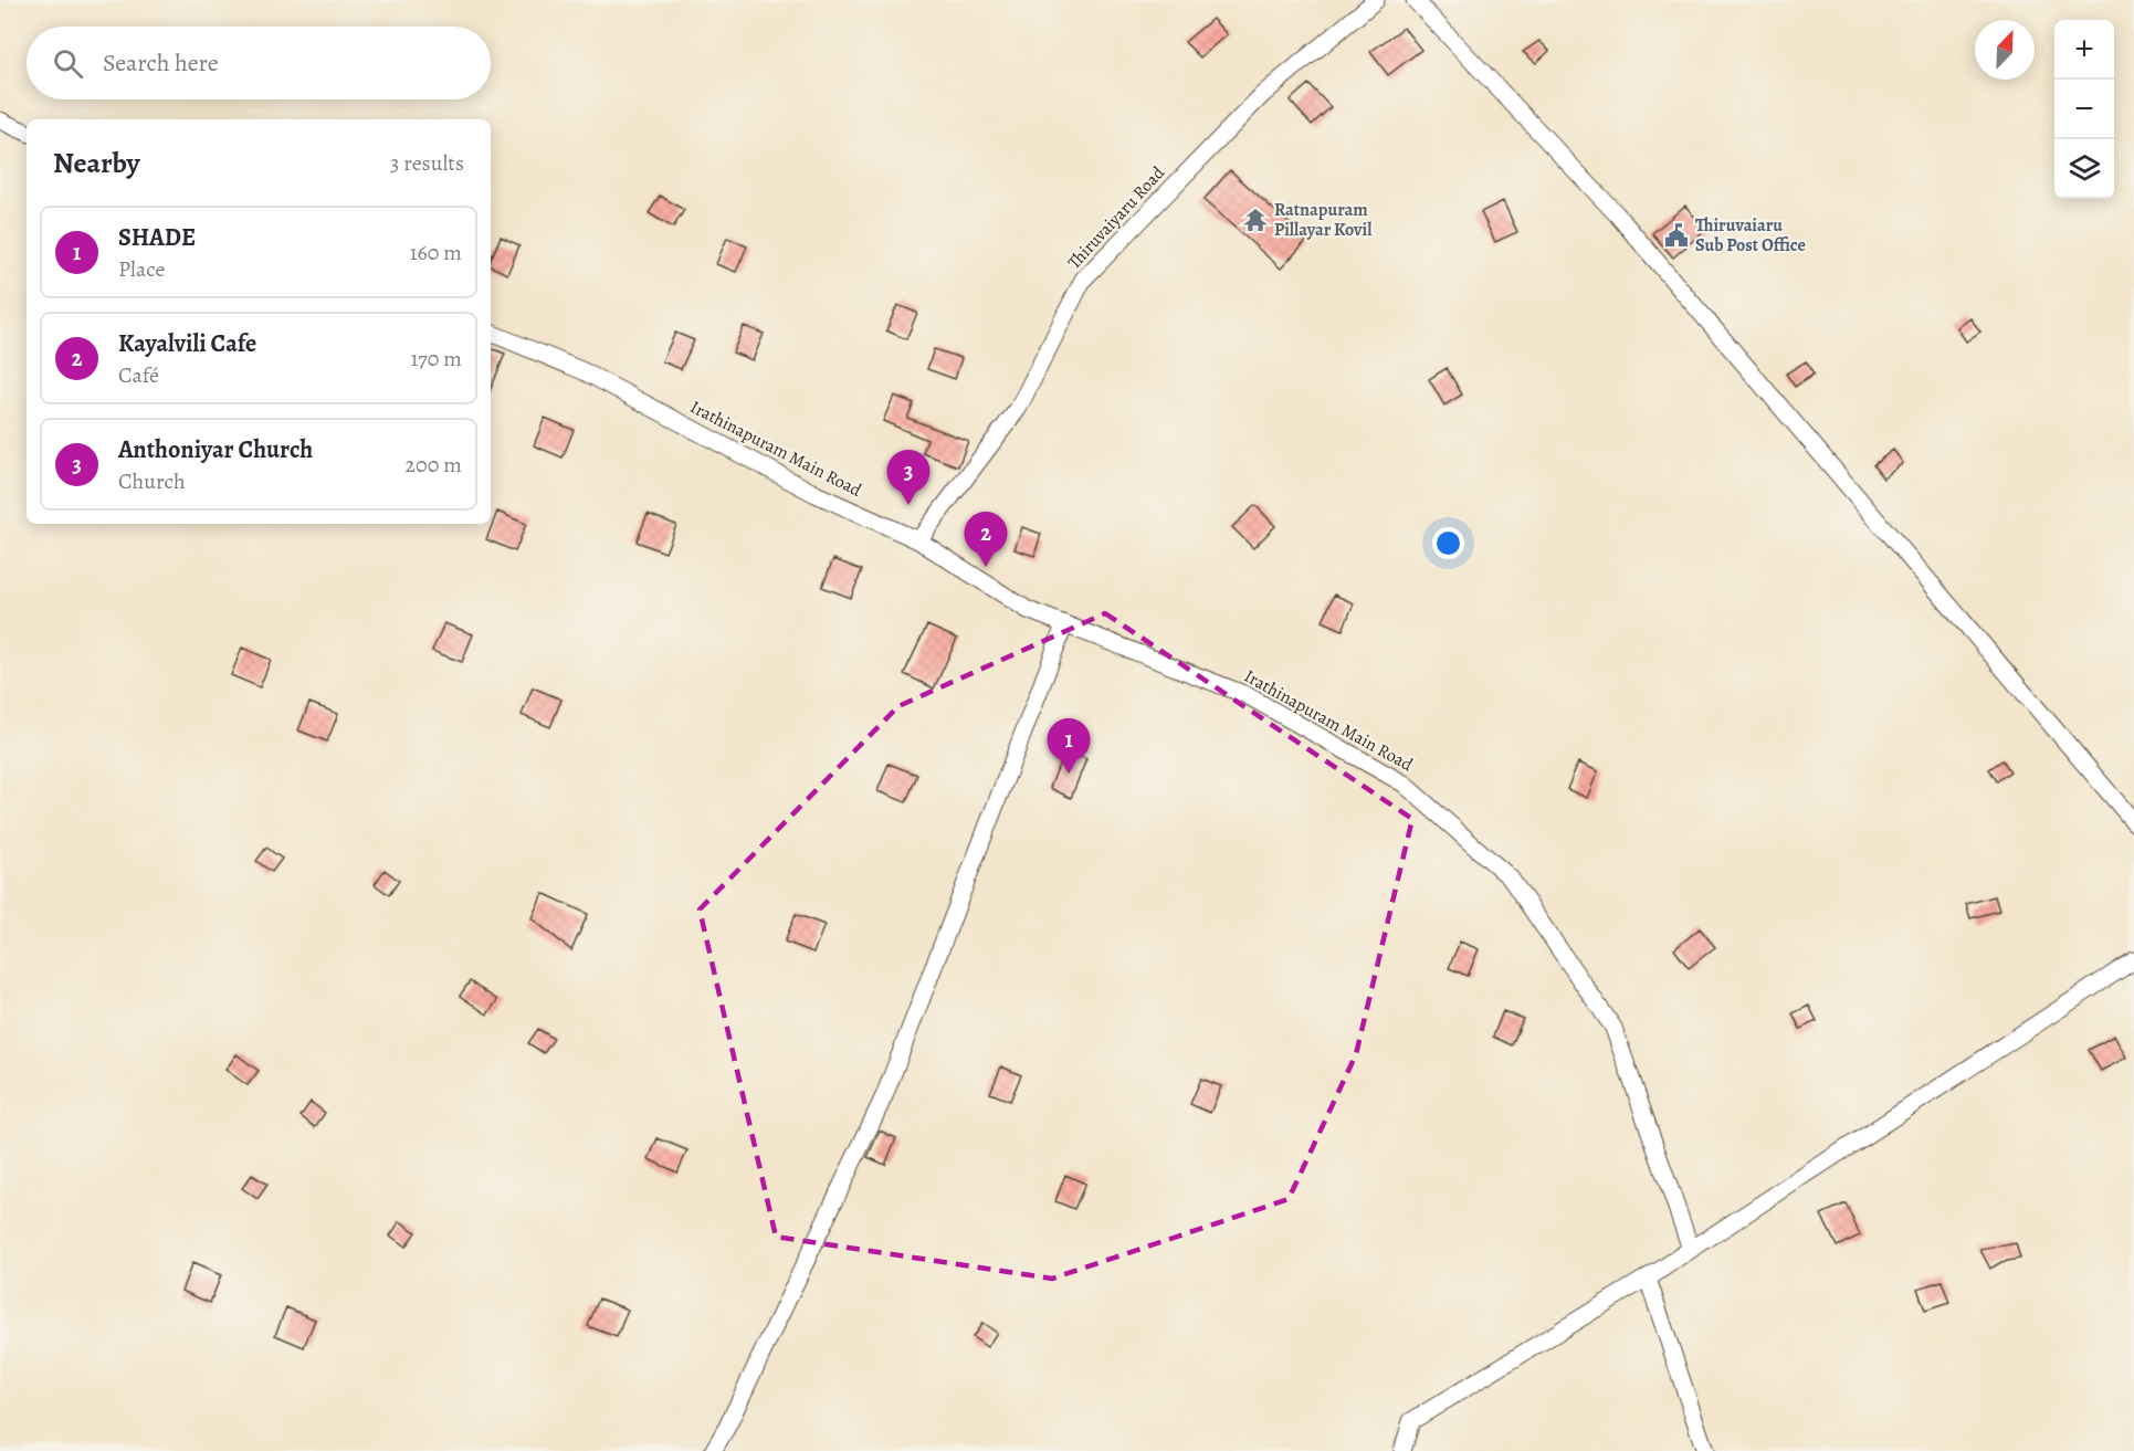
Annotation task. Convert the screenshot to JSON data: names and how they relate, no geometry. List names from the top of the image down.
{
  "streets": {
    "street": ["Thiruvaiyaru Road", "Irathinapuram Main Road"]
  },
  "crossings": [
    ["Thiruvaiyaru Road", "Irathinapuram Main Road"]
  ],
  "places": {
    "temple": ["Ratnapuram Pillayar Kovil"],
    "public building": ["Thiruvaiaru Sub Post Office"]
  },
  "north": "top right",
  "page": {
    "map_buttons": ["+", "−"],
    "search": "Search here",
    "heading": ["Nearby", "3 results"],
    "list": [
      {
        "mark": "1",
        "name": "SHADE",
        "note": "Place",
        "value": "160 m"
      },
      {
        "mark": "2",
        "name": "Kayalvili Cafe",
        "note": "Café",
        "value": "170 m"
      },
      {
        "mark": "3",
        "name": "Anthoniyar Church",
        "note": "Church",
        "value": "200 m"
      }
    ],
    "pins": ["3", "2", "1"]
  }
}
